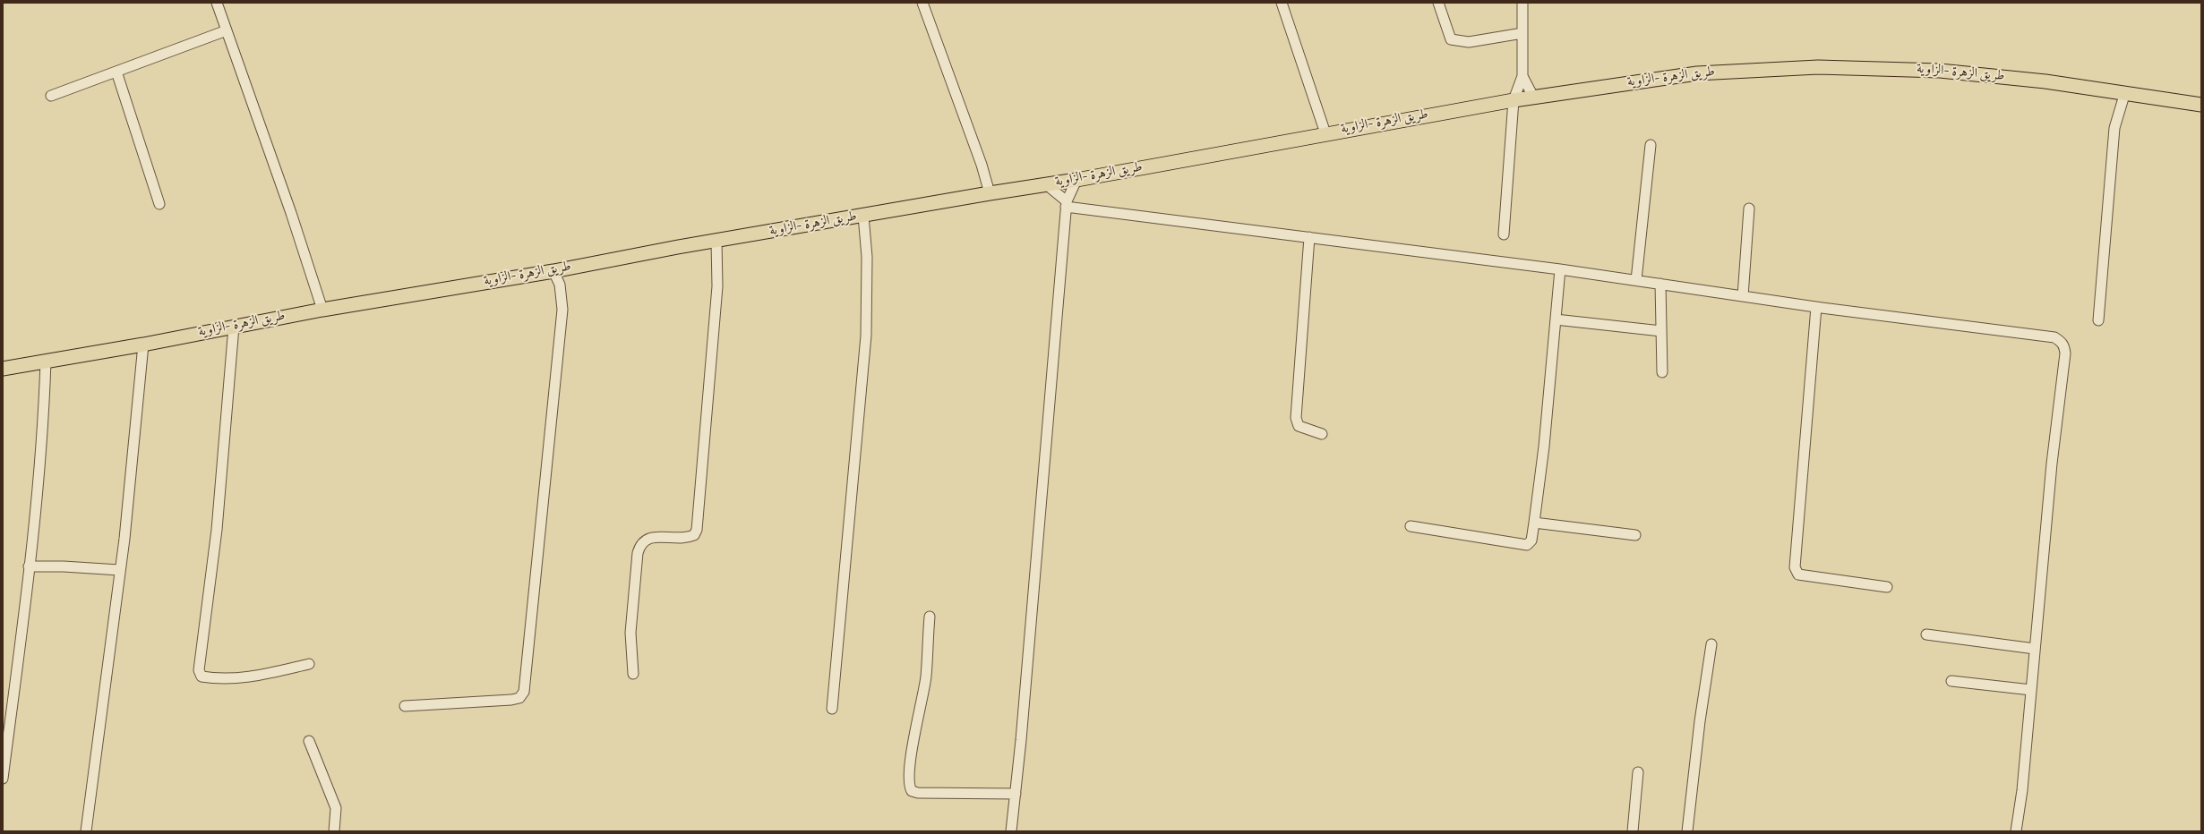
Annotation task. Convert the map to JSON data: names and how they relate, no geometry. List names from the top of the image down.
{
  "streets": {
    "main road": ["طريق الزهرة -الزاوية"]
  }
}
